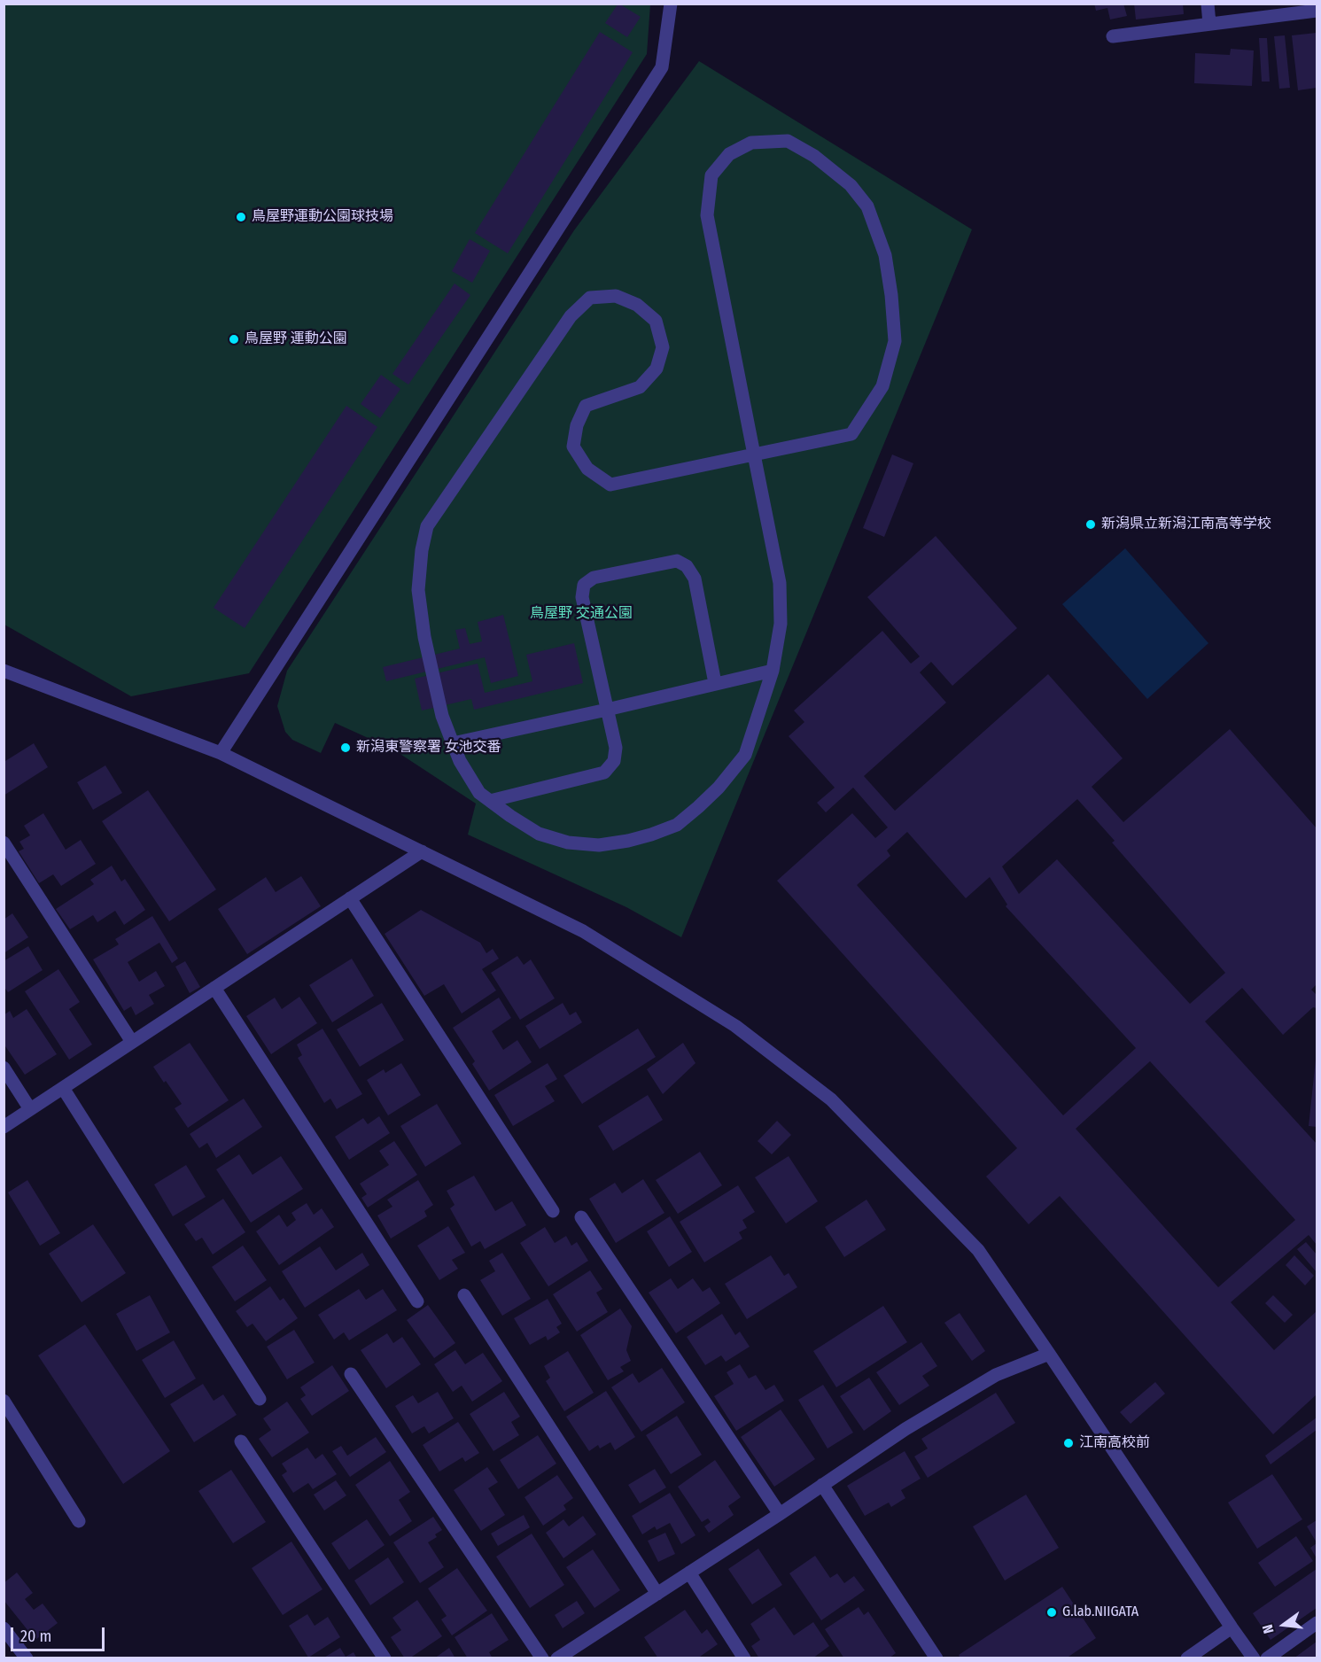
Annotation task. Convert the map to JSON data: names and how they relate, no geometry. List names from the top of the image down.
{
  "parks": ["鳥屋野 交通公園"],
  "places": [
    "鳥屋野運動公園球技場",
    "鳥屋野 運動公園",
    "新潟県立新潟江南高等学校",
    "新潟東警察署 女池交番",
    "江南高校前",
    "G.lab.NIIGATA"
  ],
  "scale_bar": "20 m",
  "north": "left"
}
